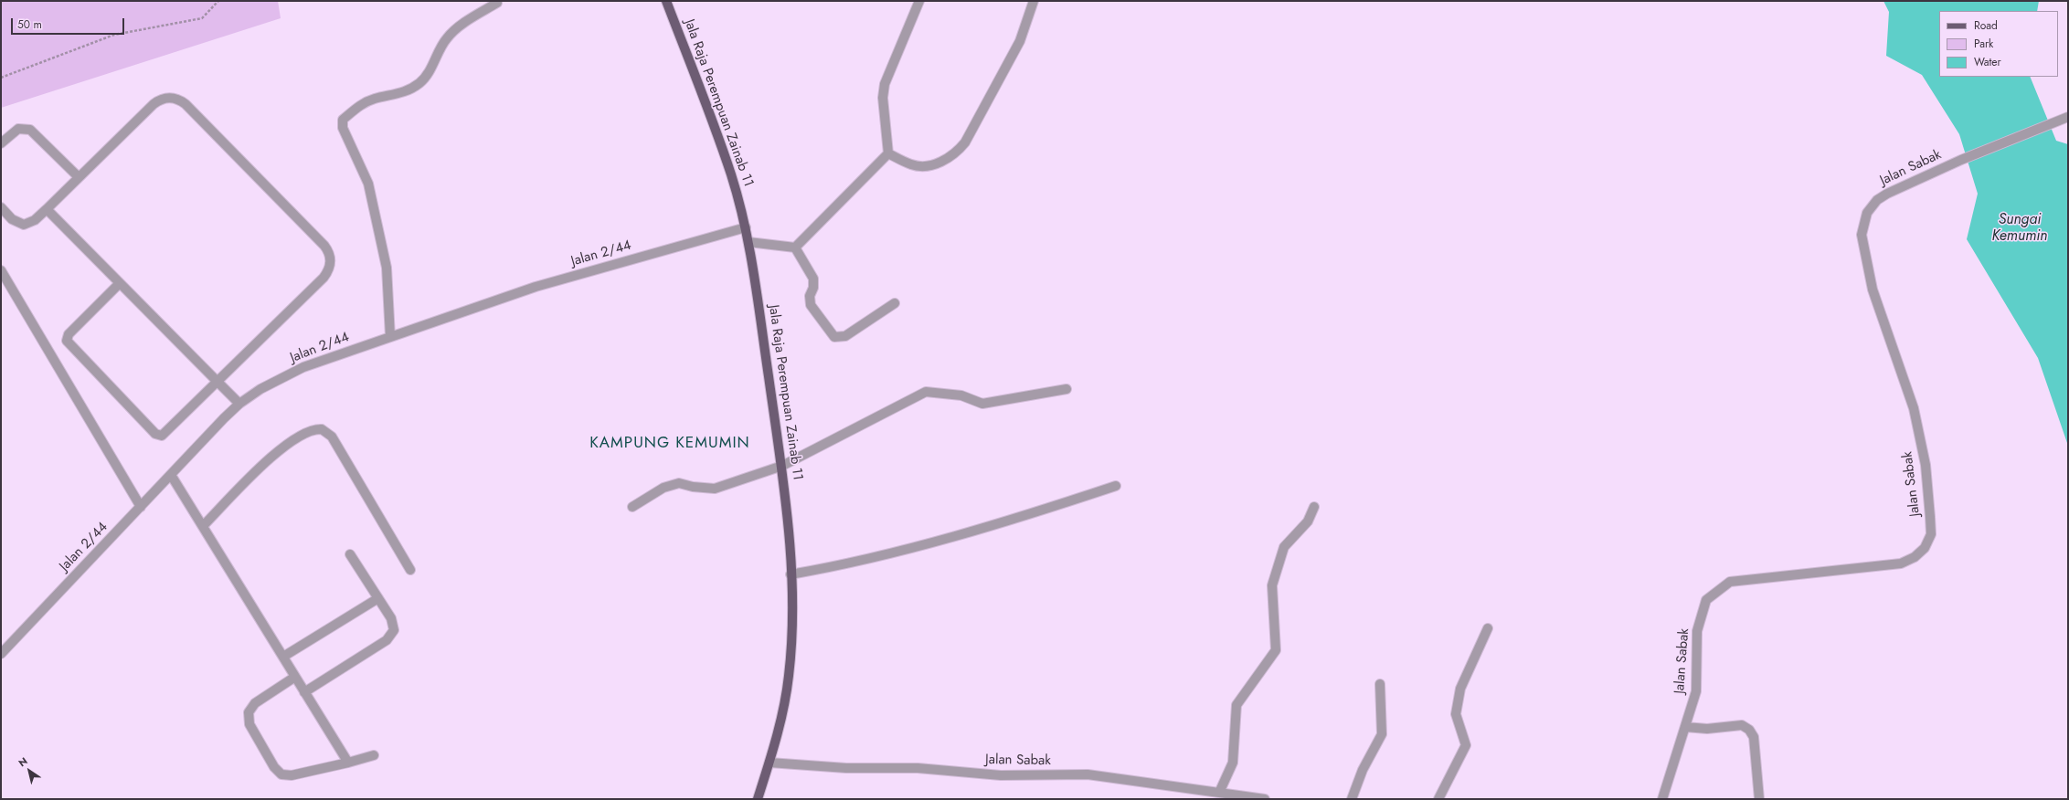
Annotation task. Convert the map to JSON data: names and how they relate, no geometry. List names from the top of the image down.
{
  "streets": {
    "main road": ["Jala Raja Perempuan Zainab 11"],
    "street": ["Jalan Sabak", "Jalan 2/44"]
  },
  "crossings": [
    ["Jala Raja Perempuan Zainab 11", "Jalan Sabak"],
    ["Jala Raja Perempuan Zainab 11", "Jalan 2/44"]
  ],
  "districts": ["KAMPUNG KEMUMIN"],
  "water": ["Sungai Kemumin"],
  "legend": ["Road", "Park", "Water"],
  "scale_bar": "50 m",
  "north": "top left"
}
